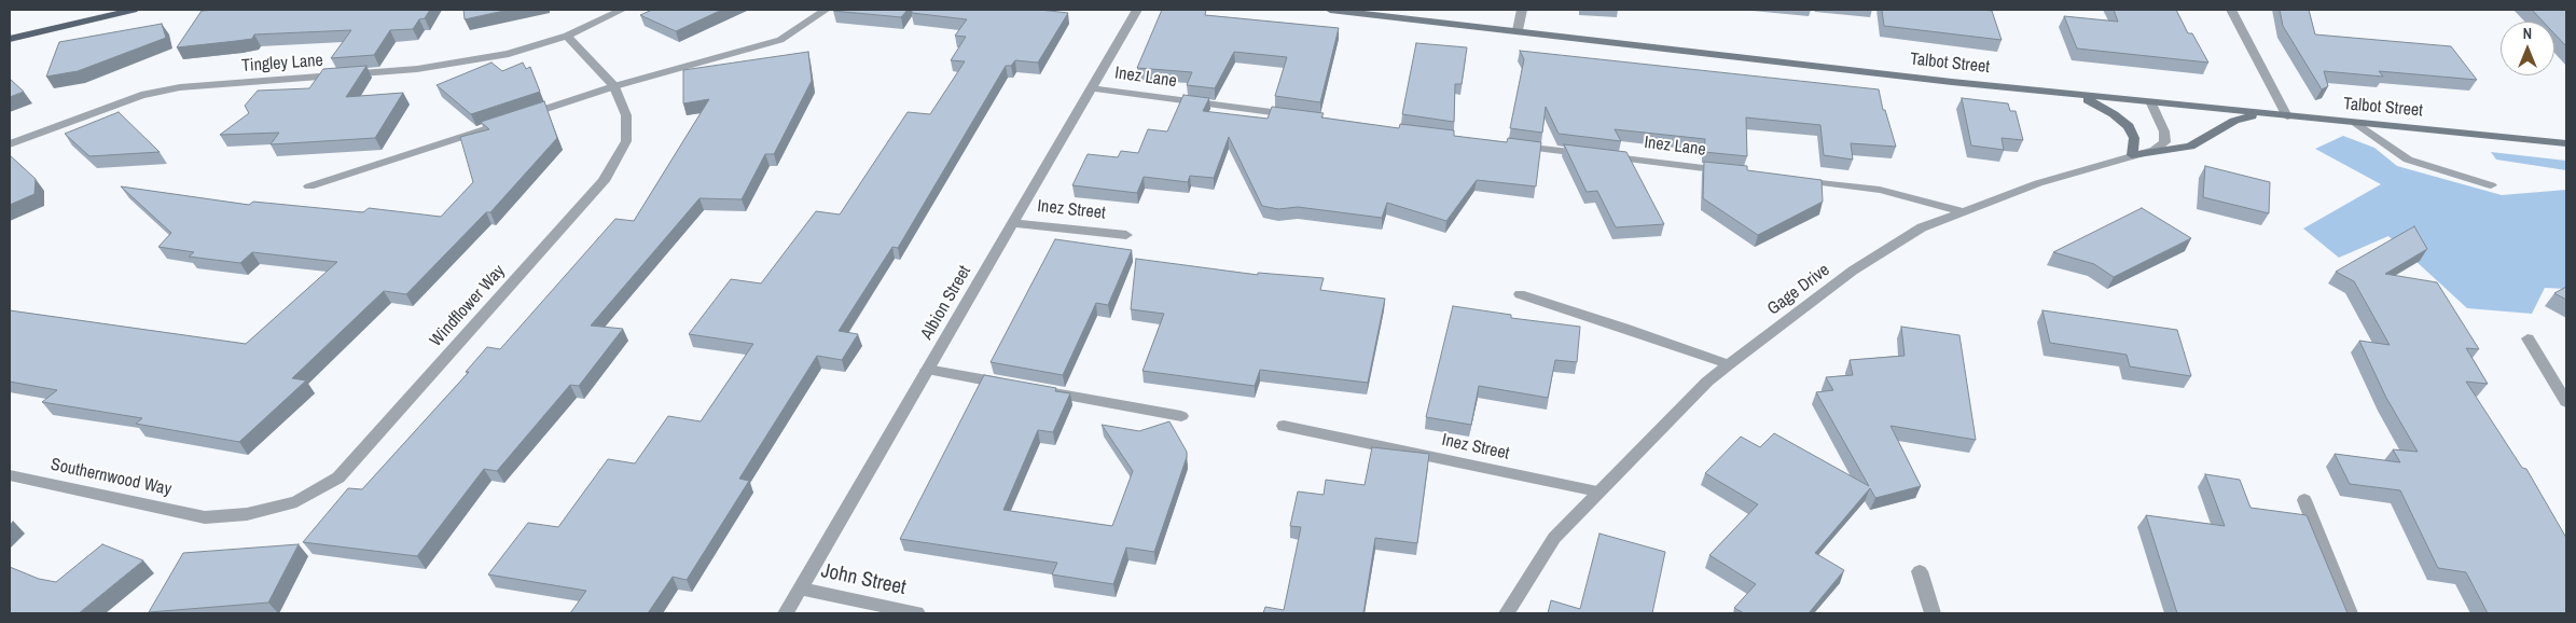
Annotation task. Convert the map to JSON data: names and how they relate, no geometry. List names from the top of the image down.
{
  "streets": {
    "main road": ["Talbot Street"],
    "street": [
      "Tingley Lane",
      "Inez Lane",
      "Inez Street",
      "Gage Drive",
      "Albion Street",
      "Windflower Way",
      "Southernwood Way",
      "John Street"
    ]
  },
  "crossings": [
    ["Tingley Lane", "Windflower Way"],
    ["Talbot Street", "Gage Drive"],
    ["Inez Lane", "Albion Street"],
    ["Inez Street", "Gage Drive"],
    ["Inez Street", "Albion Street"],
    ["Albion Street", "John Street"],
    ["Windflower Way", "Southernwood Way"]
  ],
  "north": "top"
}
